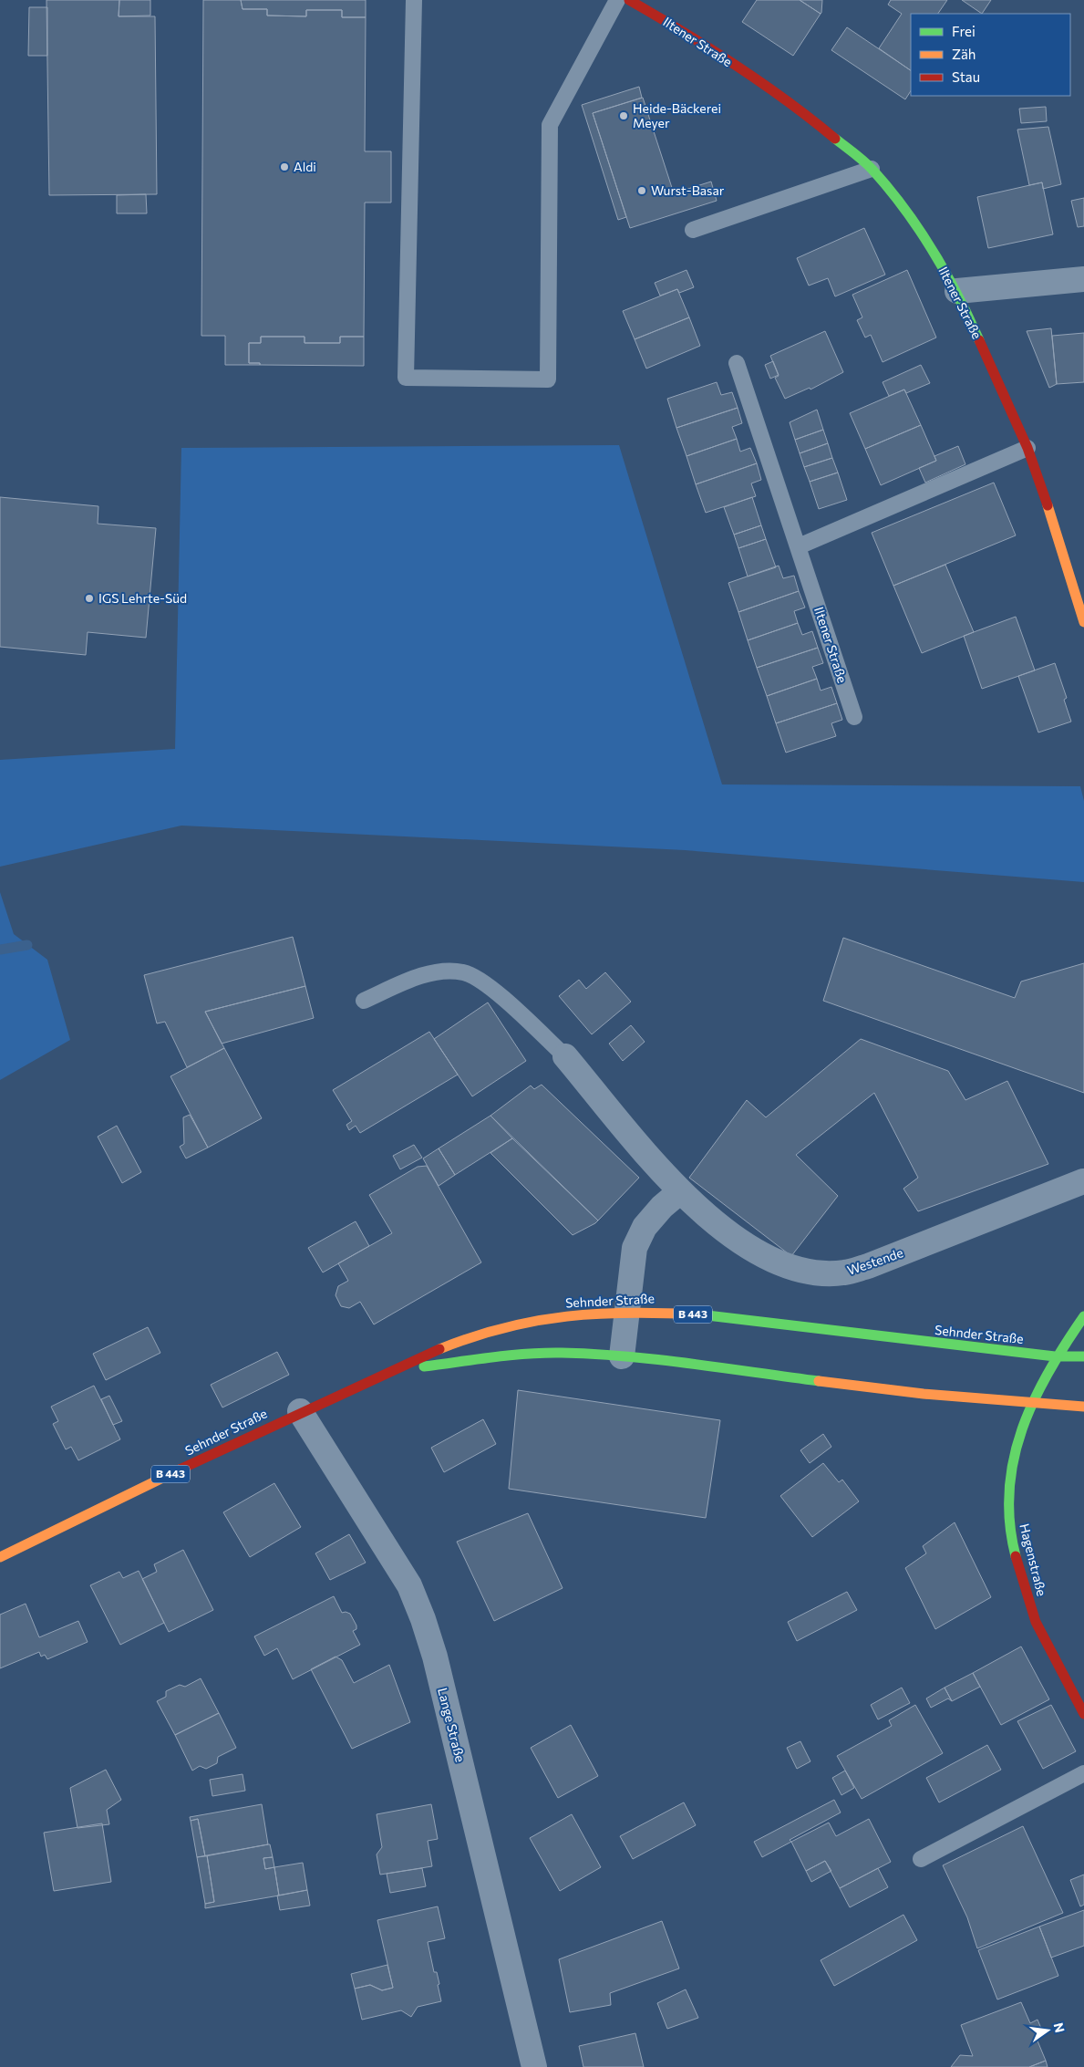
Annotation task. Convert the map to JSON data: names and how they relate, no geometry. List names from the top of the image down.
{
  "streets": {
    "main road": [
      "Iltener Straße",
      "Sehnder Straße",
      "B 443",
      "Hagenstraße"
    ],
    "street": ["Westende", "Lange Straße"]
  },
  "crossings": [
    ["Sehnder Straße", "B 443"],
    ["Sehnder Straße", "Hagenstraße"],
    ["Sehnder Straße", "Lange Straße"],
    ["B 443", "Hagenstraße"]
  ],
  "places": [
    "Heide-Bäckerei Meyer",
    "Aldi",
    "Wurst-Basar",
    "IGS Lehrte-Süd"
  ],
  "legend": ["Frei", "Zäh", "Stau"],
  "north": "right"
}
